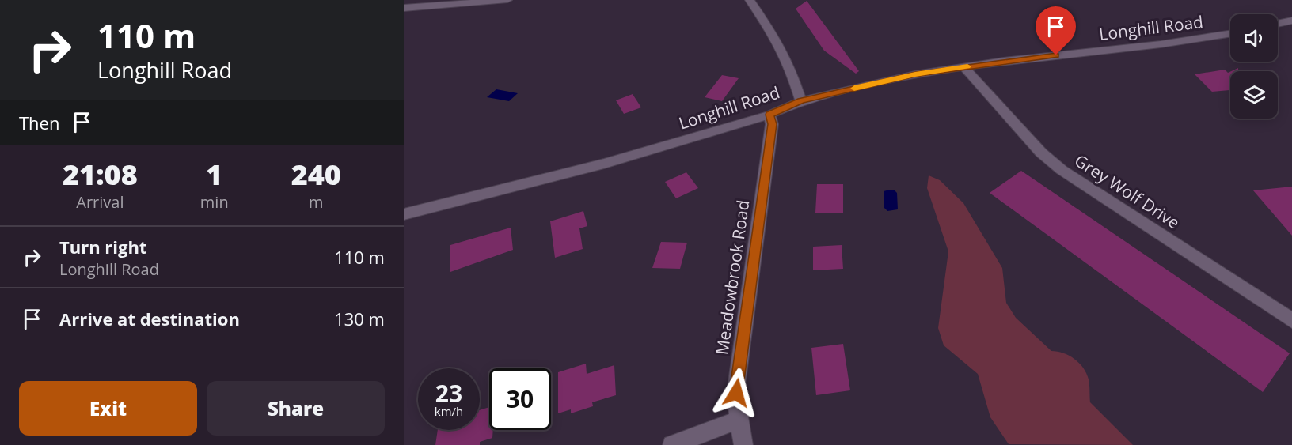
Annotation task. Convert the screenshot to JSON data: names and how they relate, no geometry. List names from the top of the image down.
{
  "streets": {
    "street": ["Longhill Road", "Grey Wolf Drive", "Meadowbrook Road"]
  },
  "crossings": [
    ["Longhill Road", "Grey Wolf Drive"],
    ["Longhill Road", "Meadowbrook Road"]
  ],
  "page": {
    "turn": ["110 m", "Longhill Road"],
    "then": "Then",
    "eta": [
      "21:08",
      "Arrival",
      "1",
      "min",
      "240",
      "m"
    ],
    "list": [
      {
        "name": "Turn right",
        "note": "Longhill Road",
        "value": "110 m"
      },
      {
        "name": "Arrive at destination",
        "value": "130 m"
      }
    ],
    "speed": "23 km/h",
    "limit": "30",
    "buttons": ["Exit", "Share"]
  }
}
